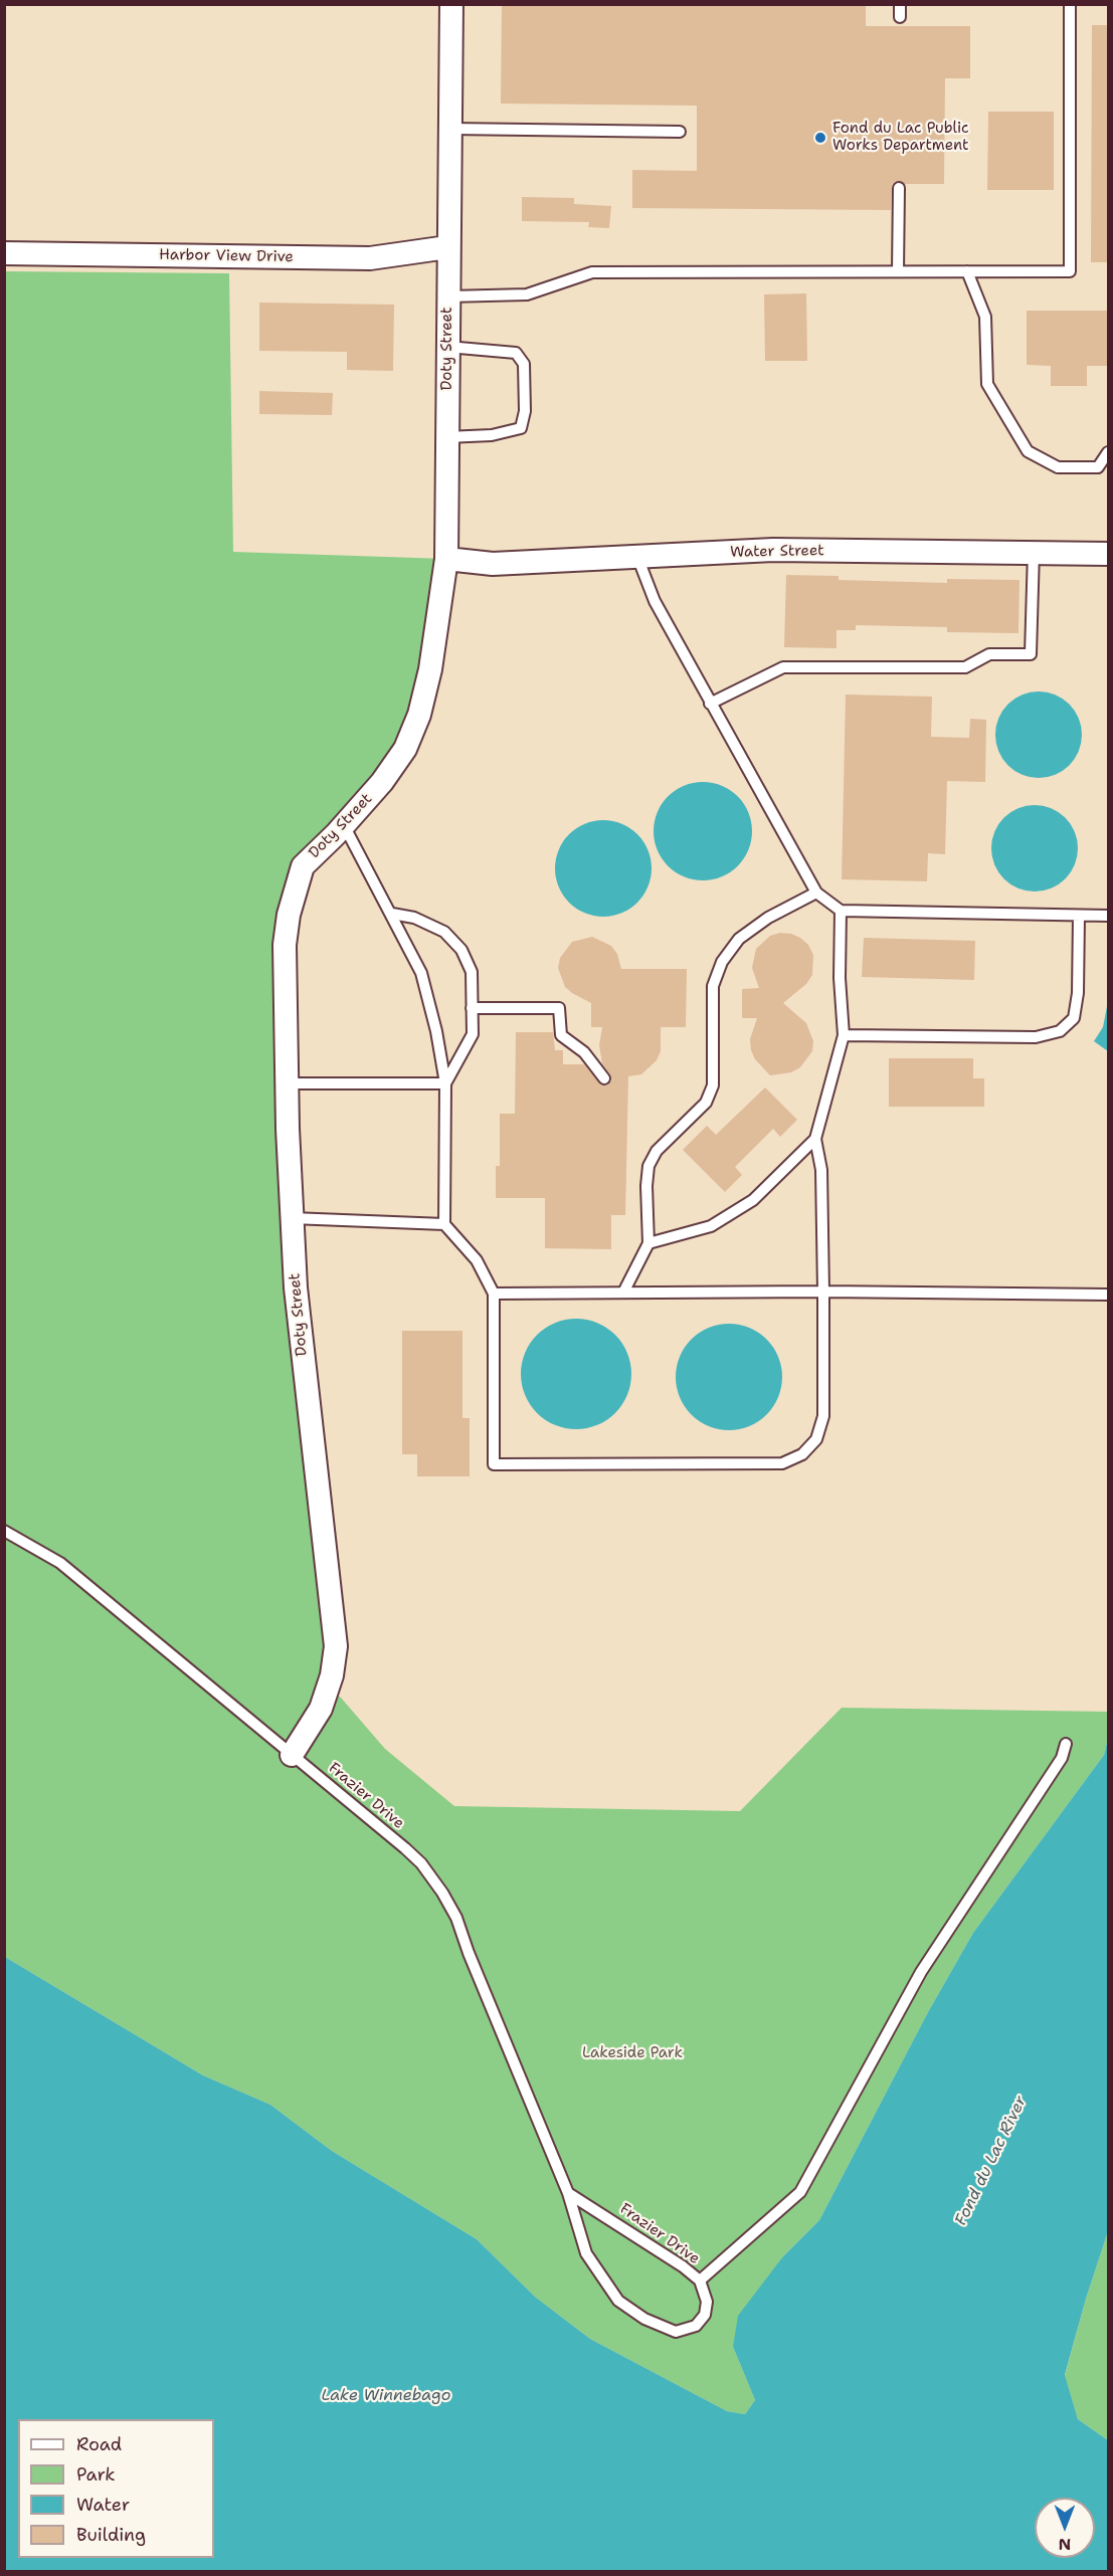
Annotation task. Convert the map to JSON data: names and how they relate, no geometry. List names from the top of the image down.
{
  "streets": {
    "street": ["Harbor View Drive", "Doty Street", "Water Street"],
    "lane": ["Frazier Drive"]
  },
  "crossings": [
    ["Harbor View Drive", "Doty Street"],
    ["Doty Street", "Water Street"],
    ["Doty Street", "Frazier Drive"]
  ],
  "water": ["Fond du Lac River", "Lake Winnebago"],
  "parks": ["Lakeside Park"],
  "places": ["Fond du Lac Public Works Department"],
  "legend": [
    "Road",
    "Park",
    "Water",
    "Building"
  ],
  "north": "bottom"
}
